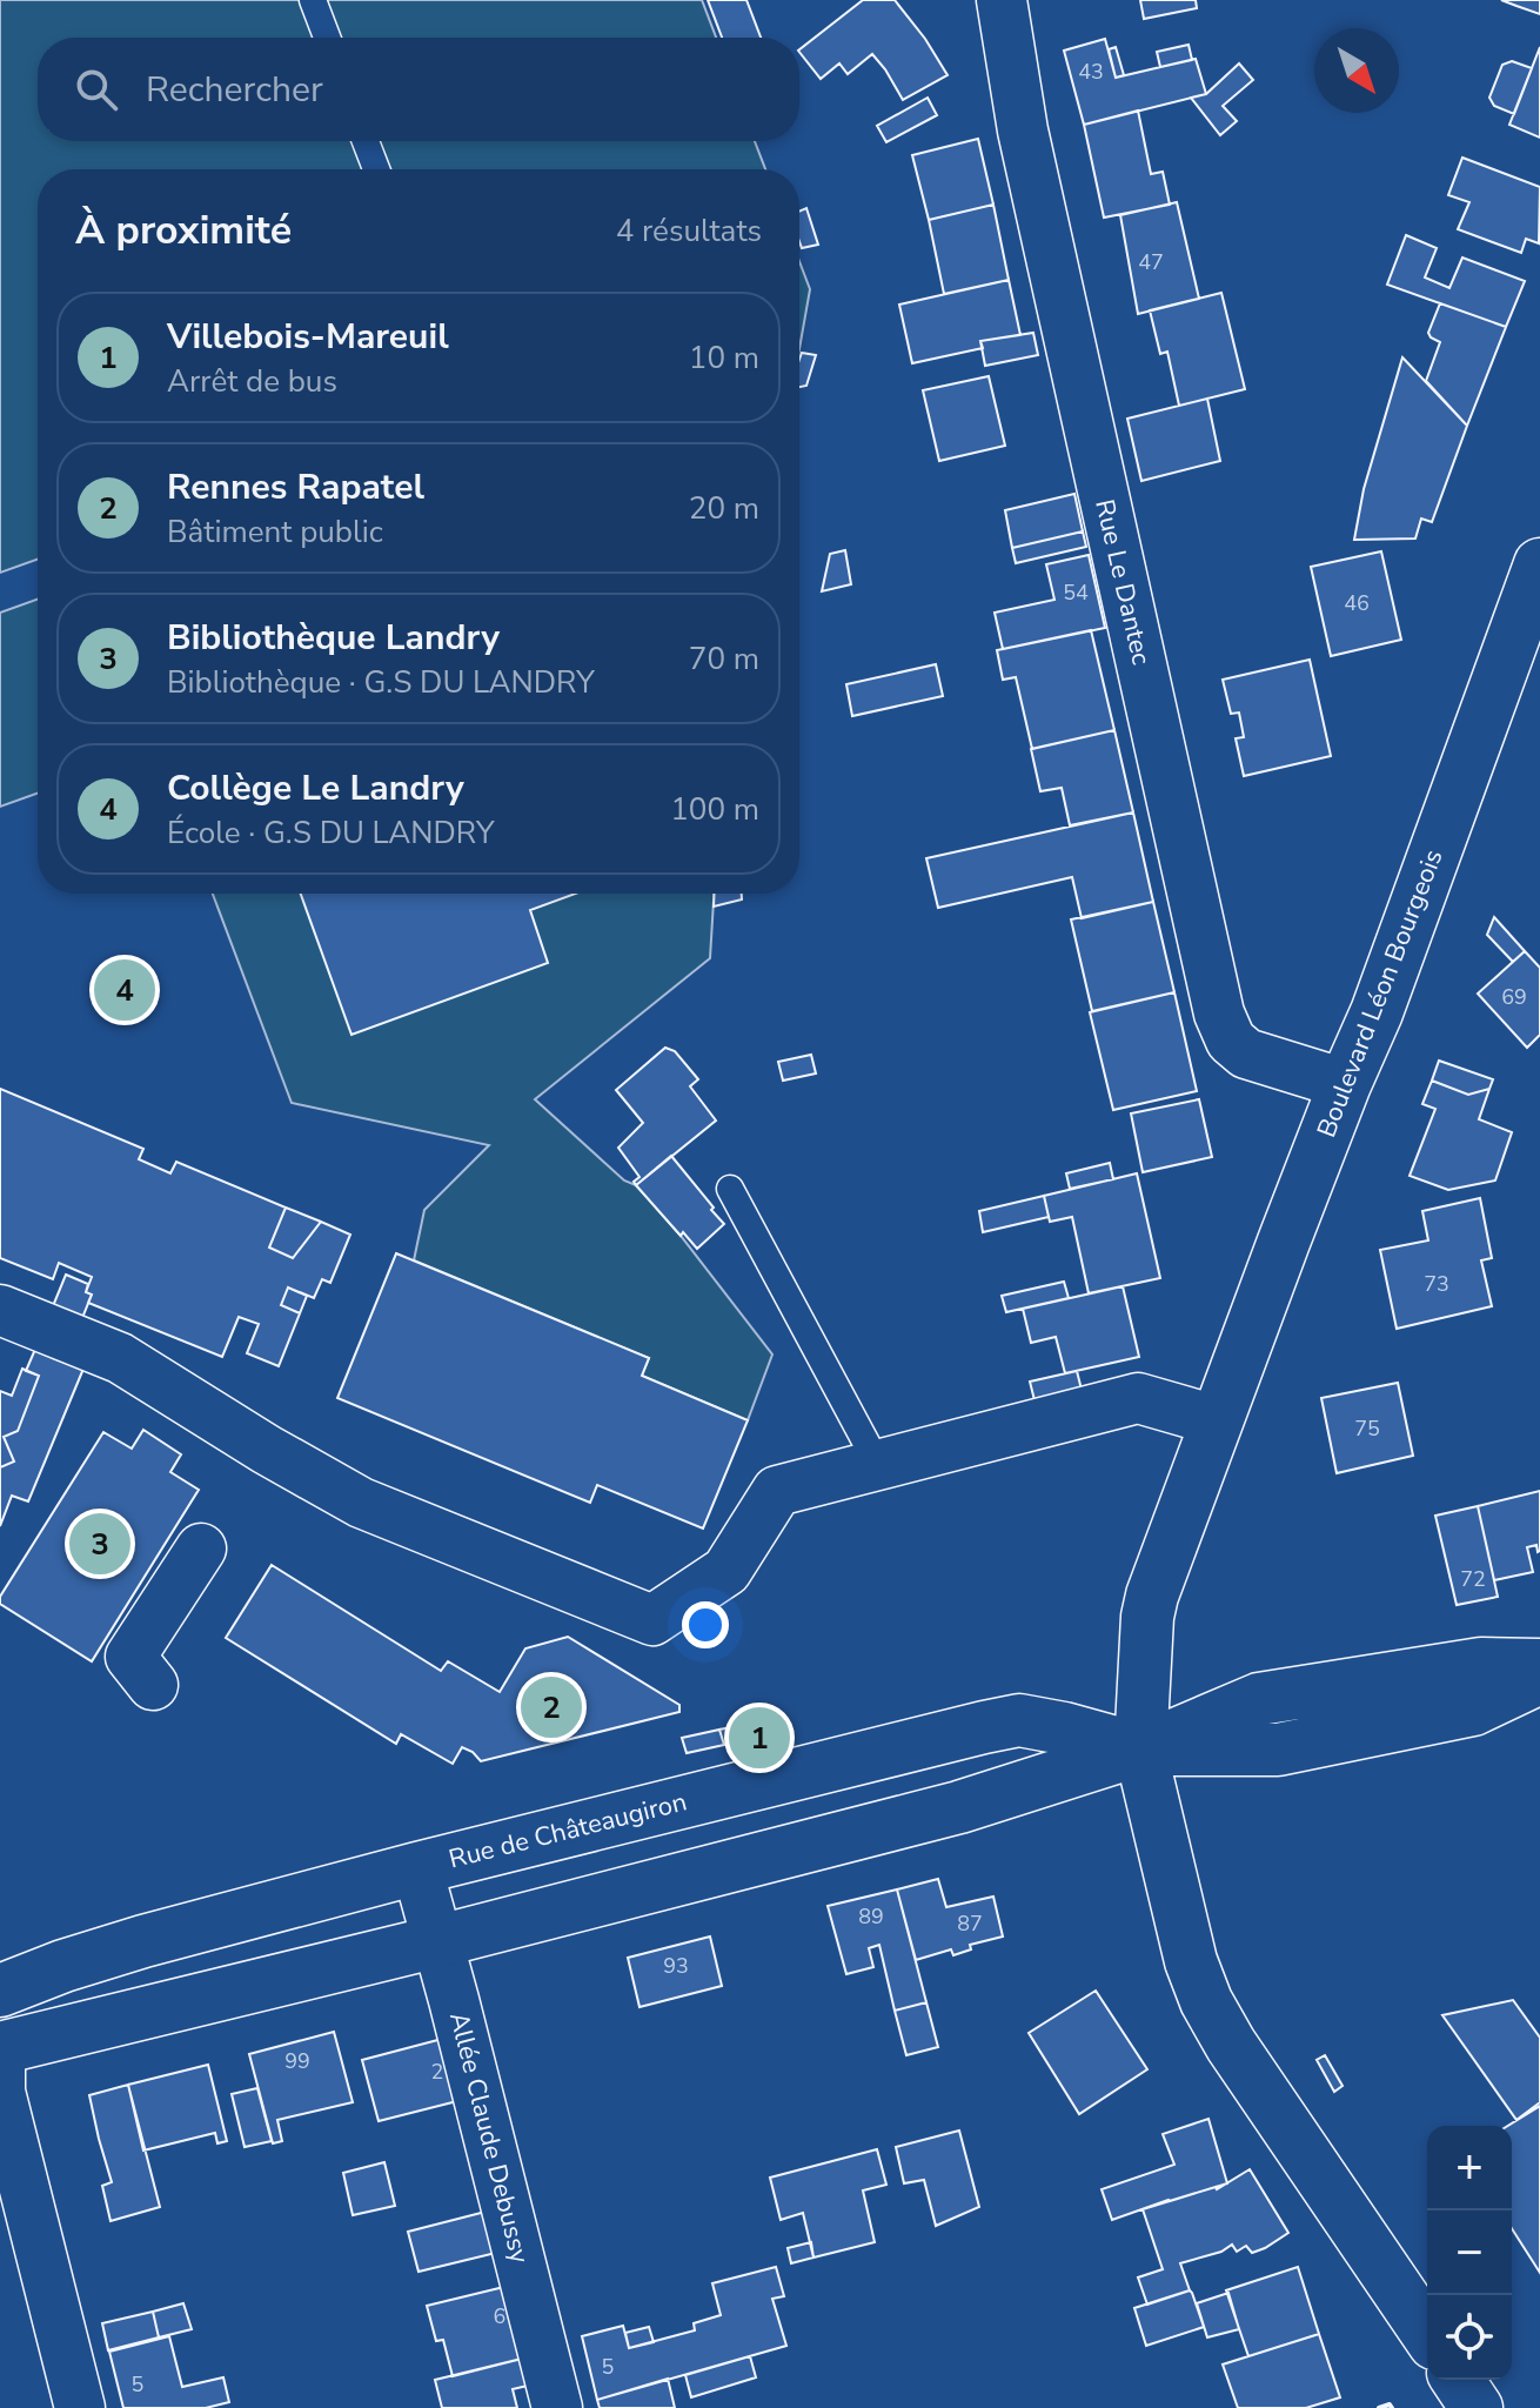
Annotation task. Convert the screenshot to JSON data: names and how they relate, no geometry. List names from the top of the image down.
{
  "streets": {
    "main road": ["Boulevard Léon Bourgeois", "Rue de Châteaugiron"],
    "street": ["Rue Le Dantec", "Allée Claude Debussy"]
  },
  "crossings": [
    ["Rue Le Dantec", "Boulevard Léon Bourgeois"],
    ["Boulevard Léon Bourgeois", "Rue de Châteaugiron"],
    ["Rue de Châteaugiron", "Allée Claude Debussy"]
  ],
  "house_numbers": [
    "43",
    "47",
    "54",
    "46",
    "69",
    "73",
    "75",
    "72",
    "89",
    "87",
    "93",
    "99",
    "2",
    "6",
    "5",
    "5"
  ],
  "north": "bottom right",
  "page": {
    "search": "Rechercher",
    "heading": ["À proximité", "4 résultats"],
    "list": [
      {
        "mark": "1",
        "name": "Villebois-Mareuil",
        "note": "Arrêt de bus",
        "value": "10 m"
      },
      {
        "mark": "2",
        "name": "Rennes Rapatel",
        "note": "Bâtiment public",
        "value": "20 m"
      },
      {
        "mark": "3",
        "name": "Bibliothèque Landry",
        "note": "Bibliothèque · G.S DU LANDRY",
        "value": "70 m"
      },
      {
        "mark": "4",
        "name": "Collège Le Landry",
        "note": "École · G.S DU LANDRY",
        "value": "100 m"
      }
    ],
    "pins": [
      "4",
      "3",
      "2",
      "1"
    ],
    "map_buttons": ["+", "−"]
  }
}
